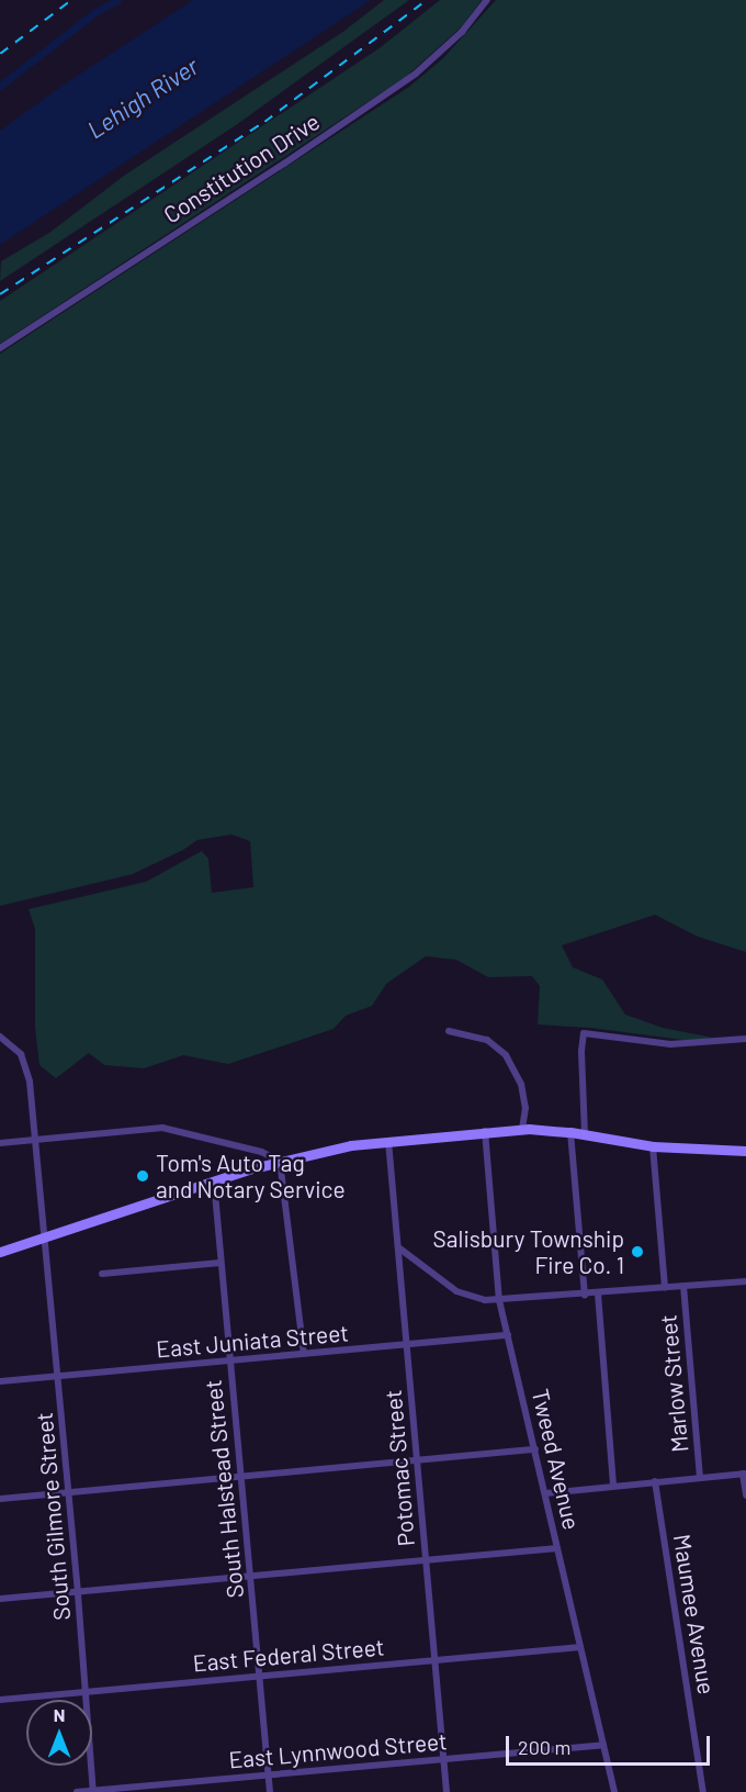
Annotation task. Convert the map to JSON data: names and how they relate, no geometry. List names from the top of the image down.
{
  "streets": {
    "street": [
      "Constitution Drive",
      "East Juniata Street",
      "Marlow Street",
      "Tweed Avenue",
      "Potomac Street",
      "South Halstead Street",
      "South Gilmore Street",
      "Maumee Avenue",
      "East Federal Street",
      "East Lynnwood Street"
    ]
  },
  "crossings": [
    ["East Juniata Street", "Tweed Avenue"],
    ["East Juniata Street", "Potomac Street"],
    ["East Juniata Street", "South Halstead Street"],
    ["East Juniata Street", "South Gilmore Street"],
    ["Tweed Avenue", "East Federal Street"],
    ["Tweed Avenue", "East Lynnwood Street"],
    ["Potomac Street", "East Federal Street"],
    ["Potomac Street", "East Lynnwood Street"],
    ["South Halstead Street", "East Federal Street"],
    ["South Halstead Street", "East Lynnwood Street"],
    ["South Gilmore Street", "East Federal Street"],
    ["South Gilmore Street", "East Lynnwood Street"]
  ],
  "water": ["Lehigh River"],
  "places": ["Tom's Auto Tag and Notary Service", "Salisbury Township Fire Co. 1"],
  "scale_bar": "200 m",
  "north": "top"
}
